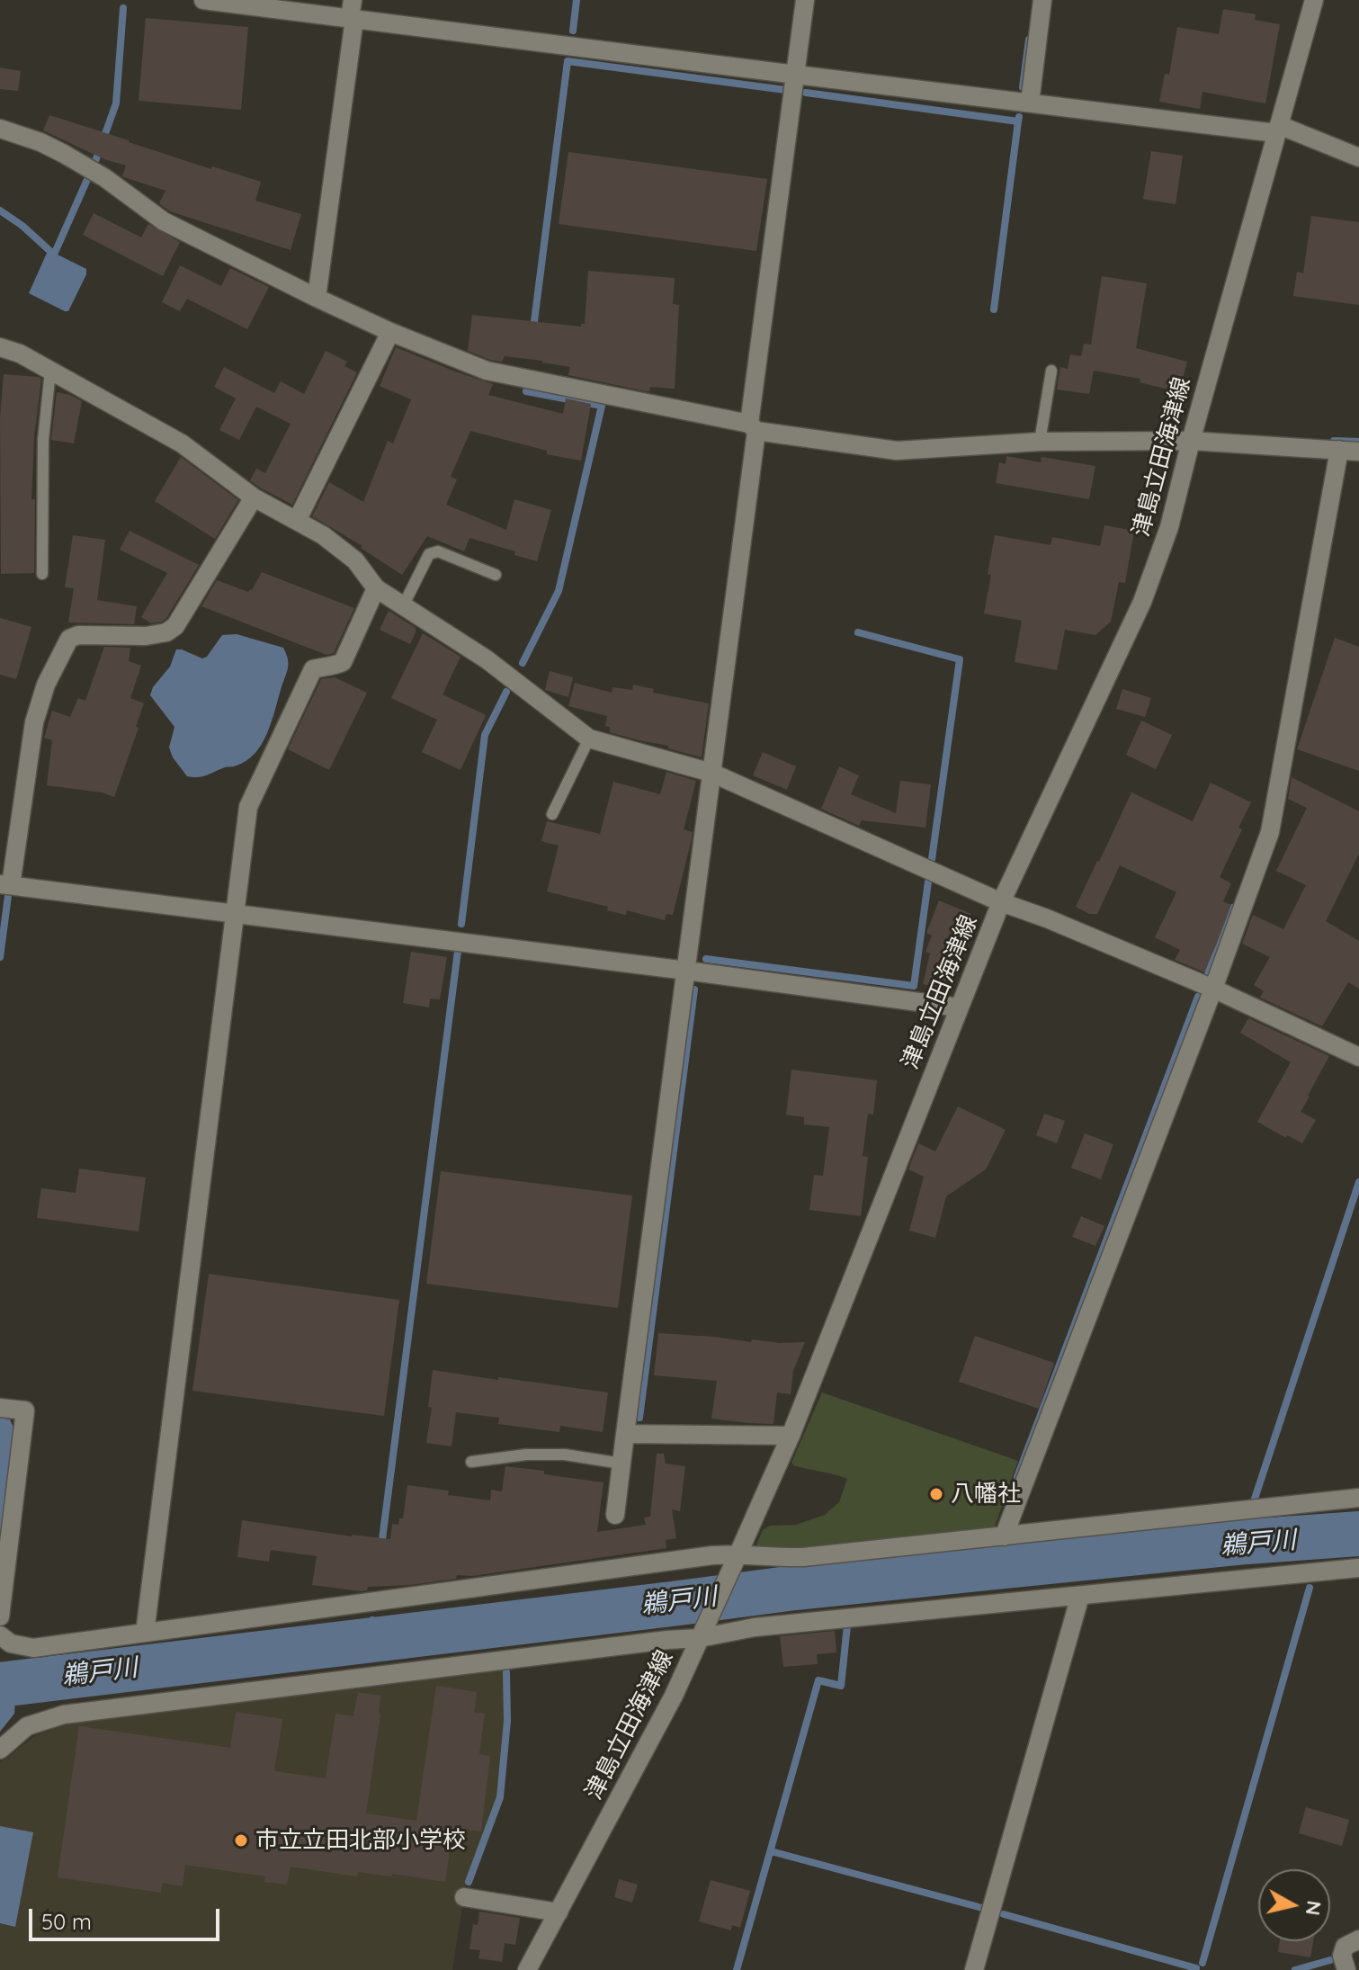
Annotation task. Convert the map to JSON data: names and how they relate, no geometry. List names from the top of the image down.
{
  "streets": {
    "street": ["津島立田海津線"]
  },
  "water": ["鵜戸川"],
  "places": ["八幡社", "市立立田北部小学校"],
  "scale_bar": "50 m",
  "north": "right"
}
